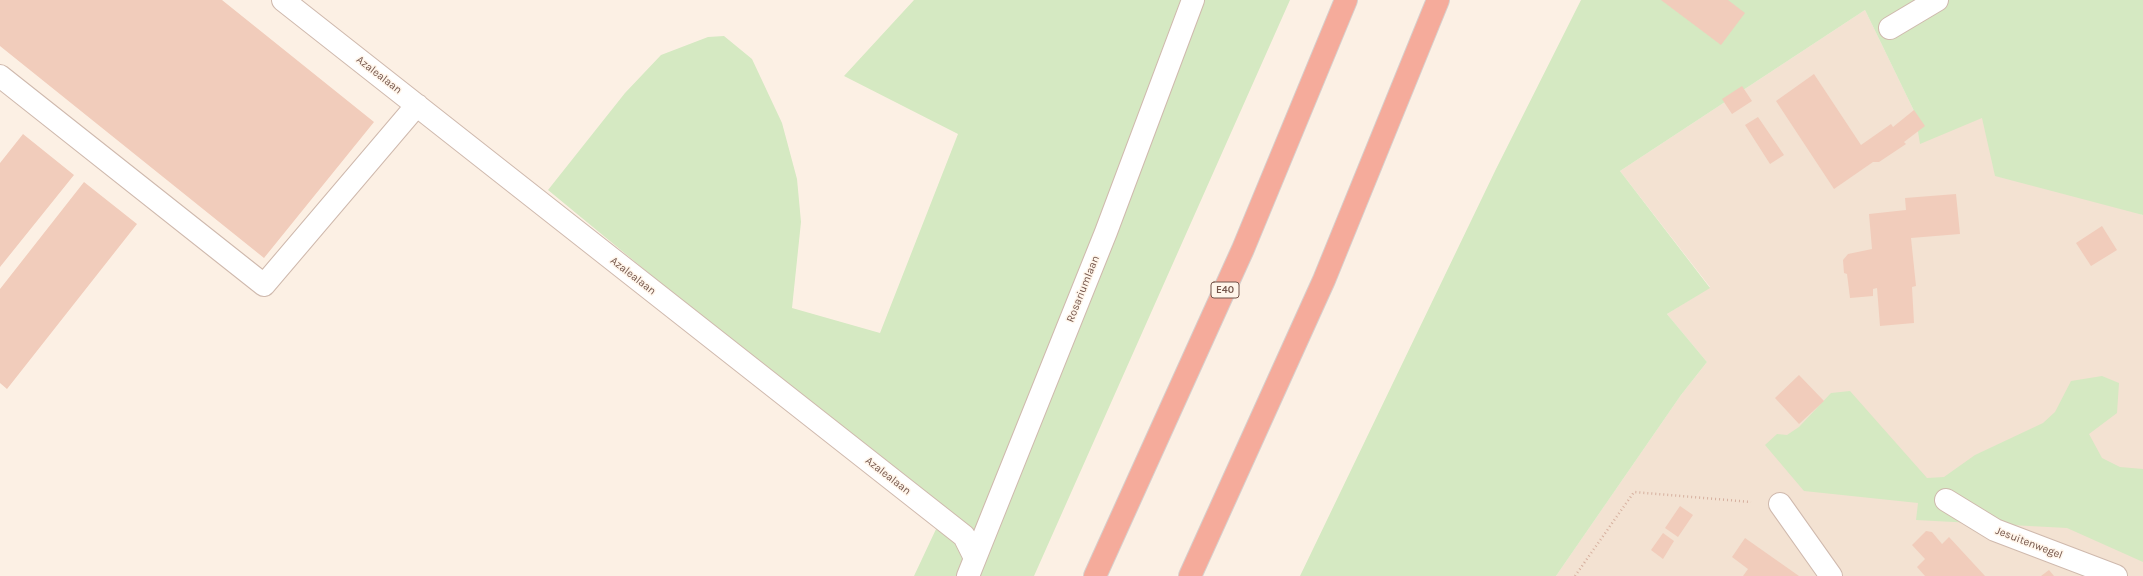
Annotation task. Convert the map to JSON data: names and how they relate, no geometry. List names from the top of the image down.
{
  "streets": {
    "highway": ["E40"],
    "street": ["Azalealaan", "Rosariumlaan", "Jesuitenwegel"]
  },
  "crossings": [
    ["Azalealaan", "Rosariumlaan"]
  ]
}
